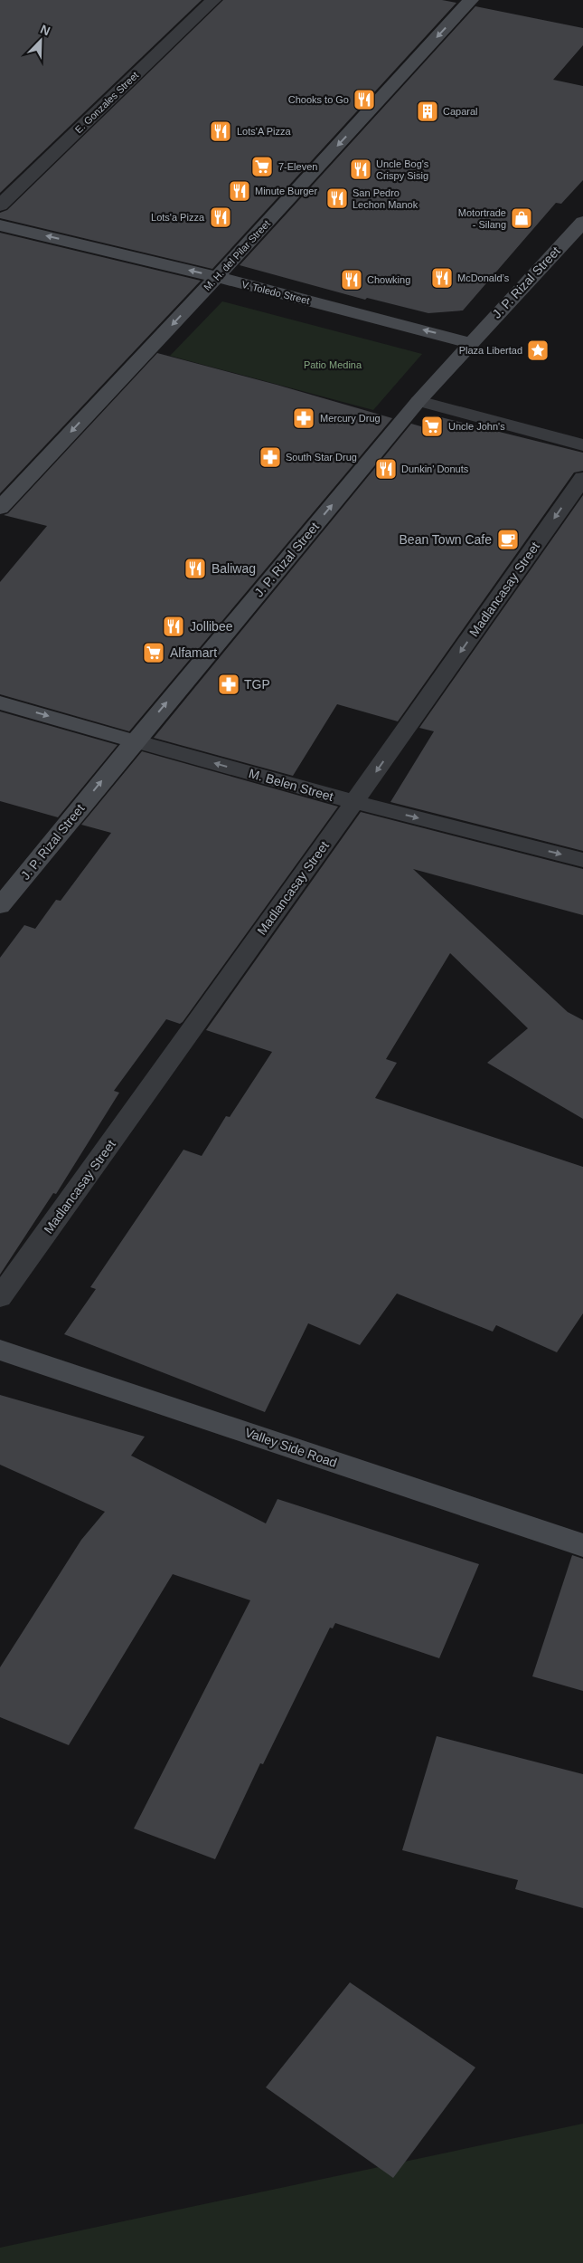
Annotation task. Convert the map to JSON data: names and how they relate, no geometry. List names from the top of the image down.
{
  "streets": {
    "main road": [
      "M. H. del Pilar Street",
      "J. P. Rizal Street",
      "V. Toledo Street",
      "M. Belen Street",
      "Valley Side Road"
    ],
    "street": ["E. Gonzales Street", "Madlancasay Street"]
  },
  "crossings": [
    ["M. H. del Pilar Street", "V. Toledo Street"],
    ["J. P. Rizal Street", "V. Toledo Street"],
    ["J. P. Rizal Street", "M. Belen Street"],
    ["Madlancasay Street", "M. Belen Street"]
  ],
  "one_way": [
    "M. H. del Pilar Street",
    "J. P. Rizal Street",
    "V. Toledo Street",
    "Madlancasay Street"
  ],
  "parks": ["Patio Medina"],
  "places": {
    "restaurant": [
      "Chooks to Go",
      "Lots'A Pizza",
      "Uncle Bog's Crispy Sisig",
      "Minute Burger",
      "San Pedro Lechon Manok",
      "Lots'a Pizza",
      "McDonald’s",
      "Chowking",
      "Dunkin' Donuts",
      "Baliwag",
      "Jollibee"
    ],
    "building": ["Caparal"],
    "supermarket": ["7-Eleven", "Uncle John's", "Alfamart"],
    "shop": ["Motortrade - Silang"],
    "place": ["Plaza Libertad"],
    "pharmacy": ["Mercury Drug", "South Star Drug", "TGP"],
    "cafe": ["Bean Town Cafe"]
  },
  "north": "top right"
}
